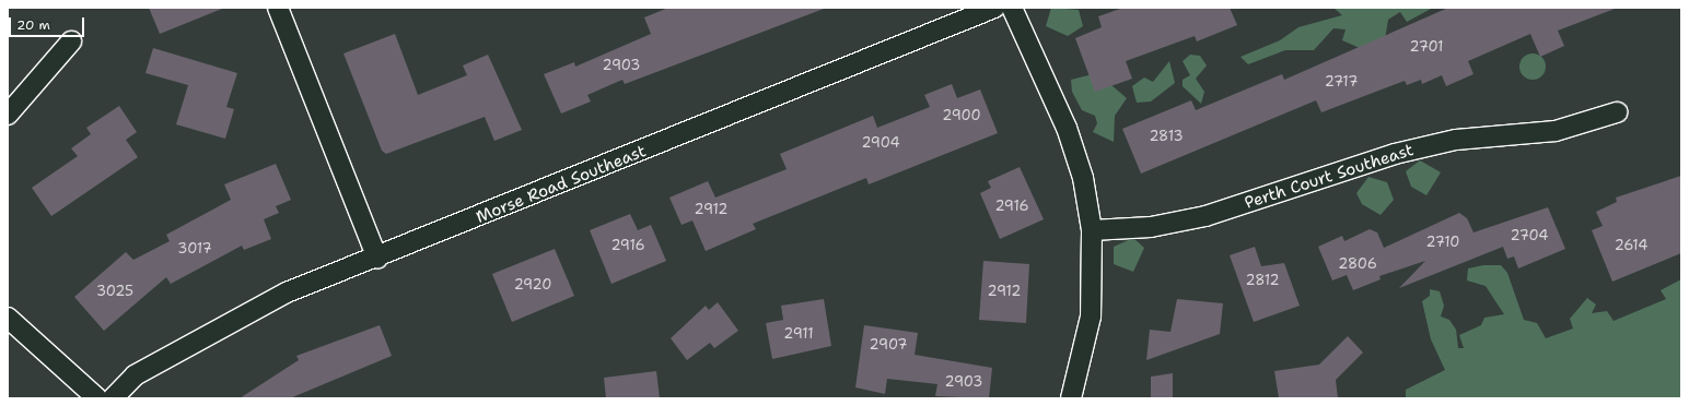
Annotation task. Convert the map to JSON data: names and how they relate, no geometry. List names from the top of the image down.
{
  "streets": {
    "street": ["Perth Court Southeast", "Morse Road Southeast"]
  },
  "house_numbers": [
    "2701",
    "2903",
    "2717",
    "2900",
    "2813",
    "2904",
    "2916",
    "2912",
    "2704",
    "2710",
    "2916",
    "2614",
    "3017",
    "2806",
    "2812",
    "2920",
    "3025",
    "2912",
    "2911",
    "2907",
    "2903"
  ],
  "scale_bar": "20 m"
}
